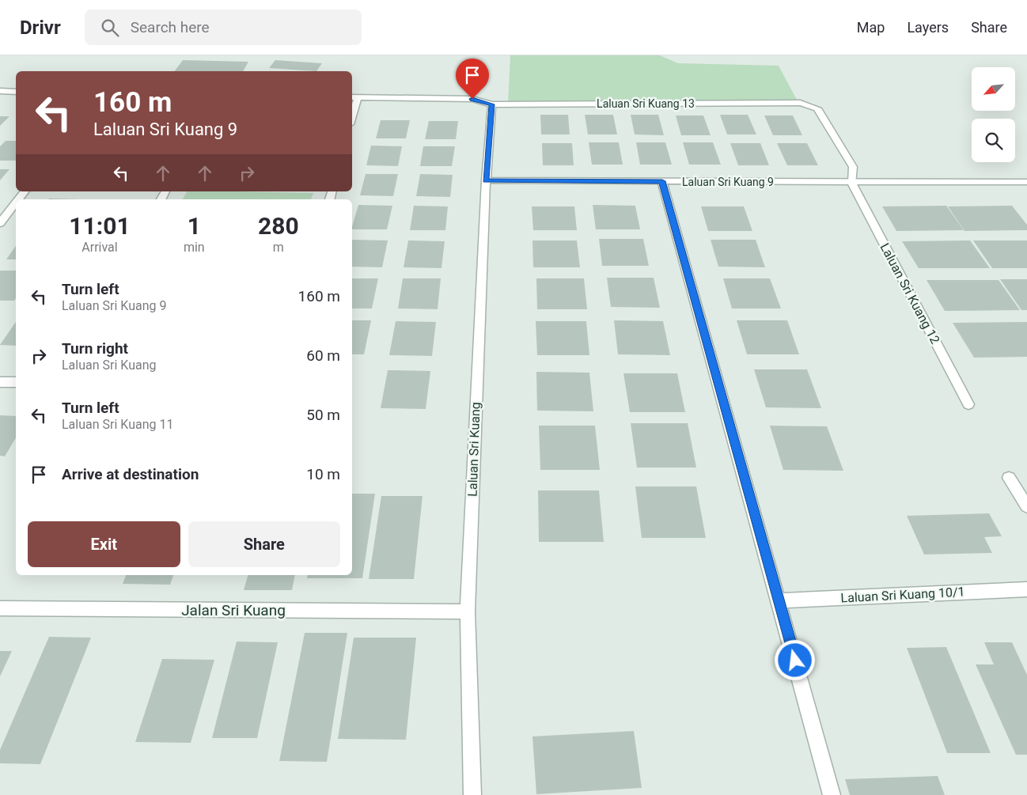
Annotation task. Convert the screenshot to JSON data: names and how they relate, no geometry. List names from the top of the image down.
{
  "streets": {
    "street": [
      "Laluan Sri Kuang 13",
      "Laluan Sri Kuang 9",
      "Laluan Sri Kuang 12",
      "Laluan Sri Kuang",
      "Laluan Sri Kuang 10/1",
      "Jalan Sri Kuang"
    ]
  },
  "crossings": [
    ["Laluan Sri Kuang 13", "Laluan Sri Kuang 9"],
    ["Laluan Sri Kuang 13", "Laluan Sri Kuang 12"],
    ["Laluan Sri Kuang 13", "Laluan Sri Kuang"],
    ["Laluan Sri Kuang 9", "Laluan Sri Kuang 12"],
    ["Laluan Sri Kuang 9", "Laluan Sri Kuang"],
    ["Laluan Sri Kuang", "Jalan Sri Kuang"]
  ],
  "north": "bottom left",
  "page": {
    "header": "Drivr",
    "search": "Search here",
    "nav": ["Map", "Layers", "Share"],
    "turn": ["160 m", "Laluan Sri Kuang 9"],
    "eta": [
      "11:01",
      "Arrival",
      "1",
      "min",
      "280",
      "m"
    ],
    "list": [
      {
        "name": "Turn left",
        "note": "Laluan Sri Kuang 9",
        "value": "160 m"
      },
      {
        "name": "Turn right",
        "note": "Laluan Sri Kuang",
        "value": "60 m"
      },
      {
        "name": "Turn left",
        "note": "Laluan Sri Kuang 11",
        "value": "50 m"
      },
      {
        "name": "Arrive at destination",
        "value": "10 m"
      }
    ],
    "buttons": ["Exit", "Share"]
  }
}
